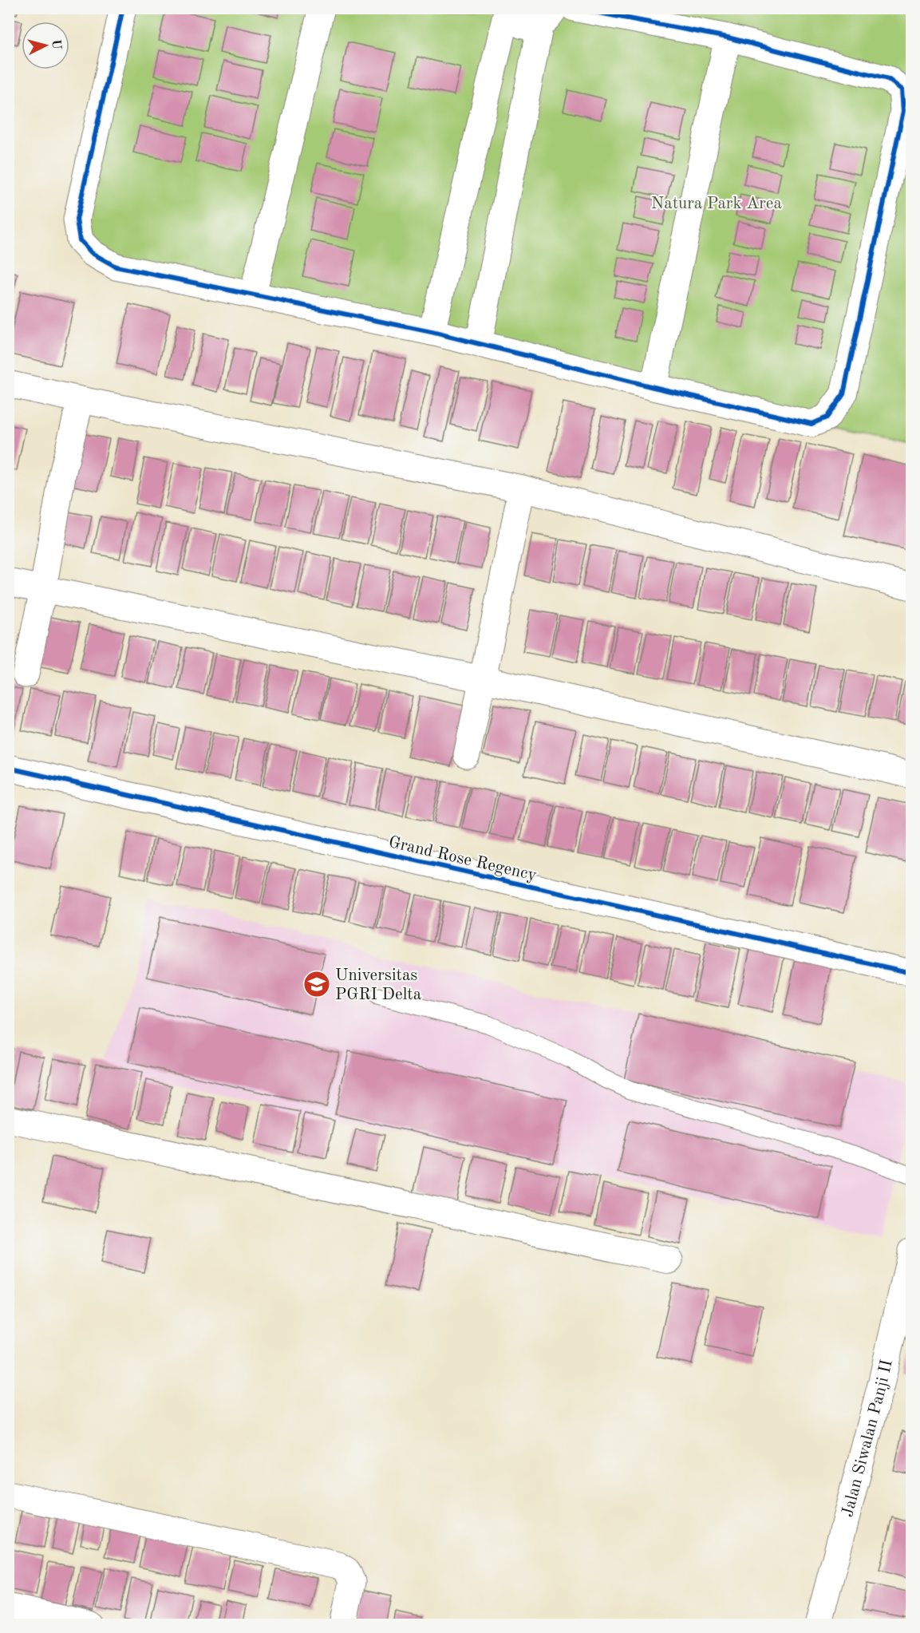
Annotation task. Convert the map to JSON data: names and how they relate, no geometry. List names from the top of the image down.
{
  "streets": {
    "street": ["Grand Rose Regency", "Jalan Siwalan Panji II"]
  },
  "parks": ["Natura Park Area"],
  "places": {
    "school or university": ["Universitas PGRI Delta"]
  },
  "north": "right"
}
